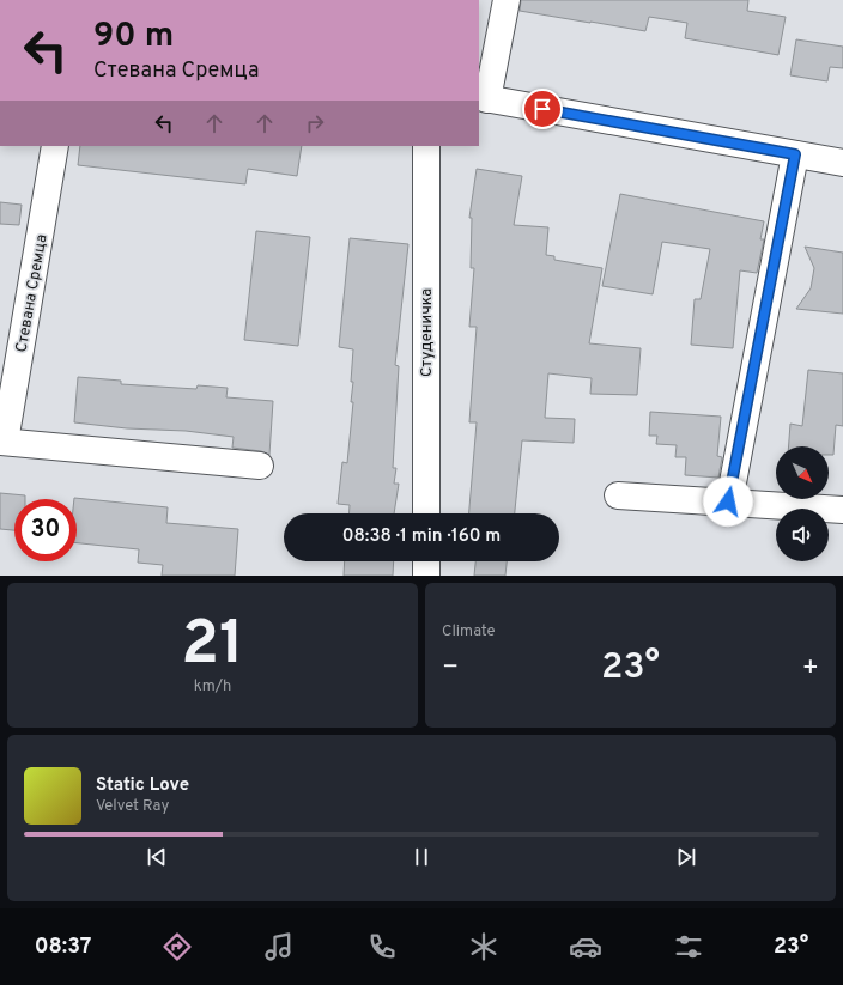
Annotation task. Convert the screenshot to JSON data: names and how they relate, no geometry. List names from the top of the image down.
{
  "streets": {
    "street": ["Стевана Сремца", "Студеничка"]
  },
  "north": "bottom right",
  "page": {
    "turn": ["90 m", "Стевана Сремца"],
    "limit": "30",
    "trip": "08:38 · 1 min · 160 m",
    "tile": [
      ["21", "km/h"],
      "Climate"
    ],
    "heat": ["−", "23°", "+"],
    "song": ["Static Love", "Velvet Ray"],
    "tabs": ["08:37", "23°"]
  }
}
